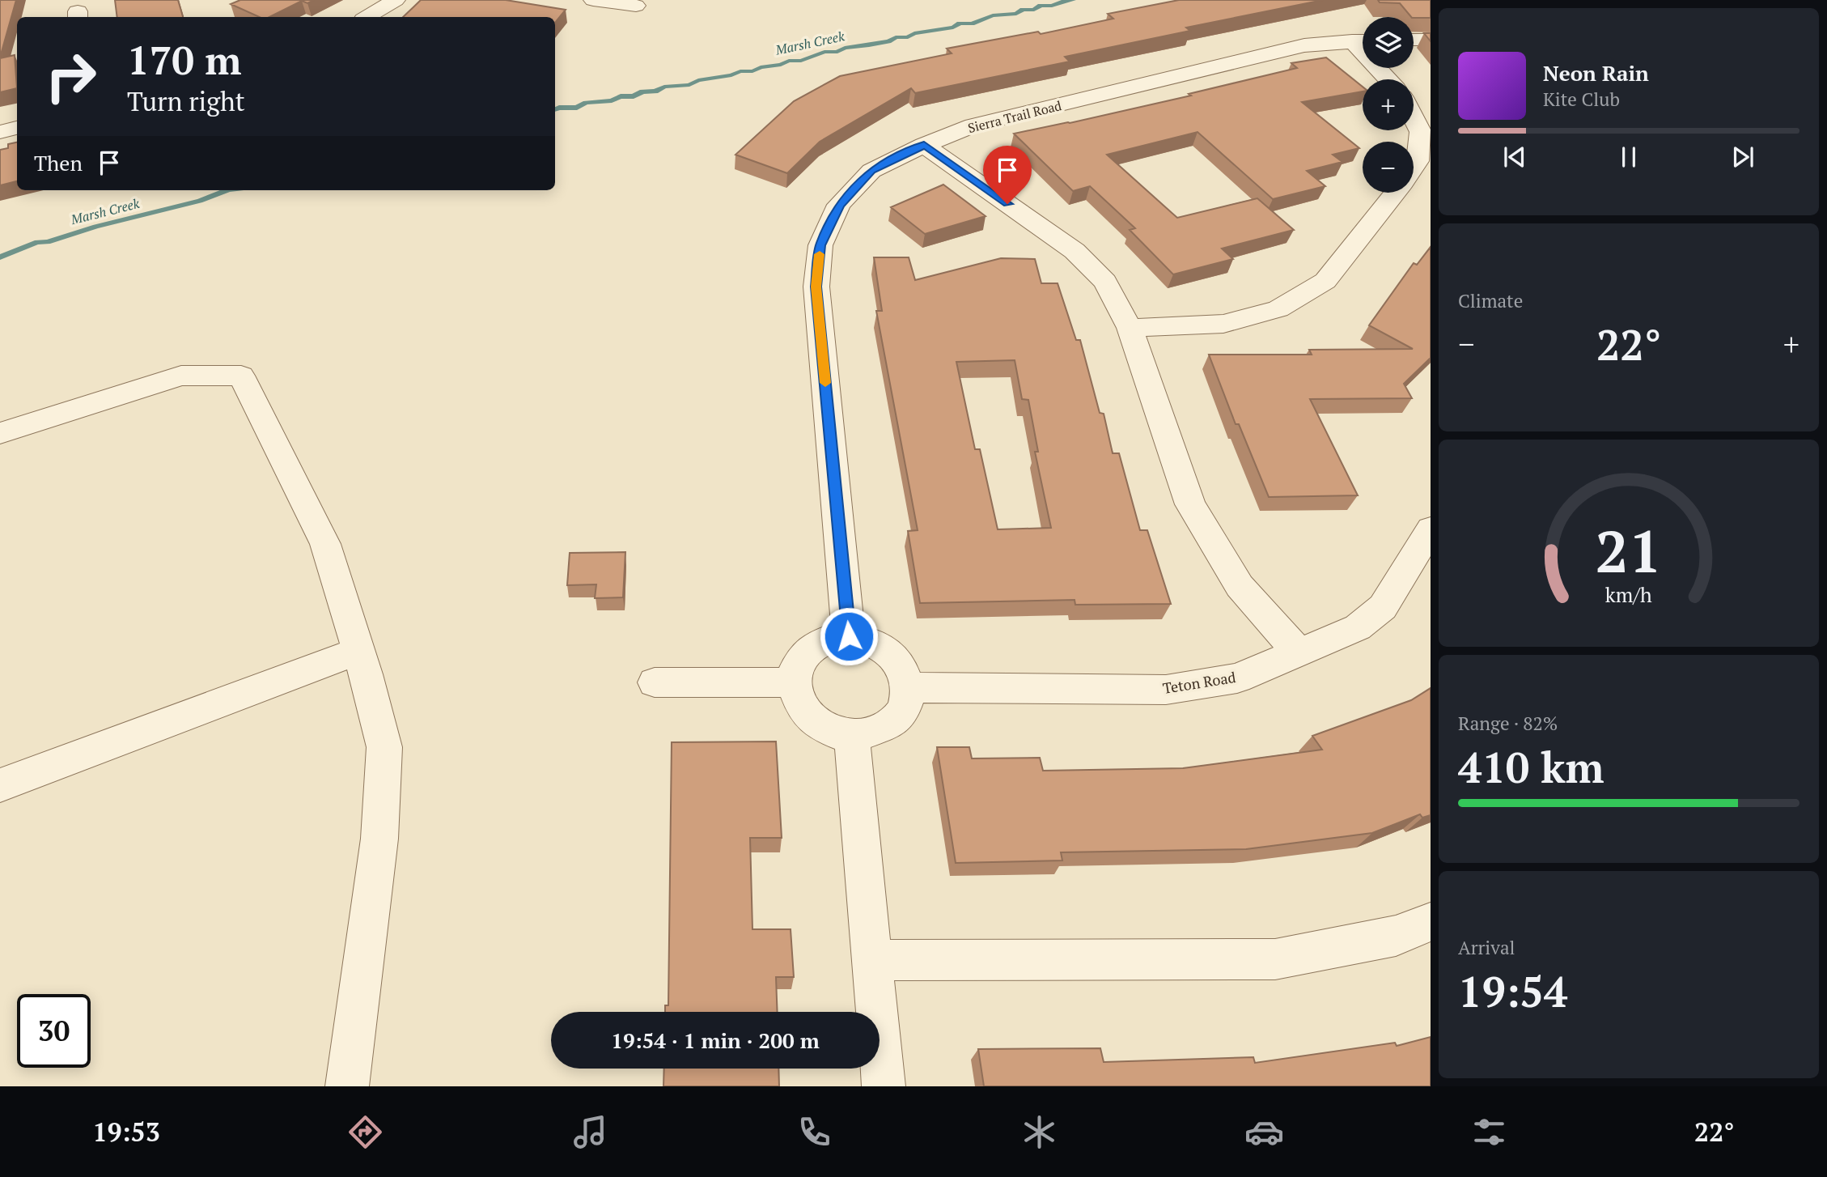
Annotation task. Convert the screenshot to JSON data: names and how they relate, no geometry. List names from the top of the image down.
{
  "streets": {
    "street": ["Sierra Trail Road", "Teton Road"]
  },
  "crossings": [
    ["Sierra Trail Road", "Teton Road"]
  ],
  "water": ["Marsh Creek"],
  "page": {
    "map_buttons": ["+", "−"],
    "turn": ["170 m", "Turn right"],
    "song": ["Neon Rain", "Kite Club"],
    "then": "Then",
    "tile": [
      "Climate",
      ["Range · 82%", "410 km"],
      ["Arrival", "19:54"]
    ],
    "heat": ["−", "22°", "+"],
    "limit": "30",
    "trip": "19:54 · 1 min · 200 m",
    "tabs": ["19:53", "22°"],
    "gauge": ["21", "km/h"]
  }
}
